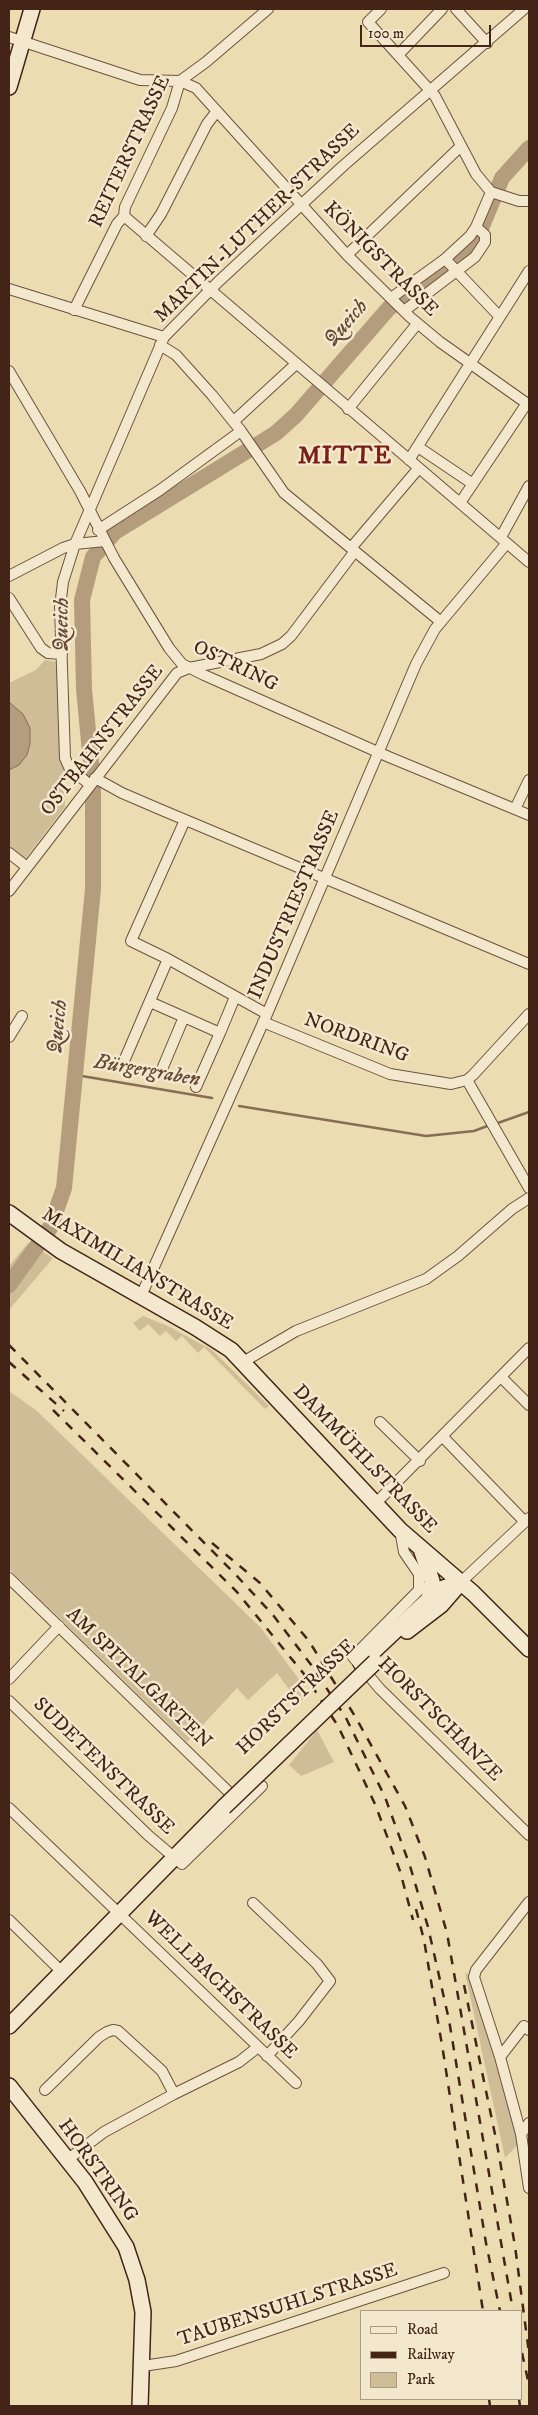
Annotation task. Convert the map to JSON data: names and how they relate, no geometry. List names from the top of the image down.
{
  "streets": {
    "street": [
      "REITERSTRASSE",
      "MARTIN-LUTHER-STRASSE",
      "KÖNIGSTRASSE",
      "OSTRING",
      "OSTBAHNSTRASSE",
      "INDUSTRIESTRASSE",
      "NORDRING",
      "MAXIMILIANSTRASSE",
      "DAMMÜHLSTRASSE",
      "AM SPITALGARTEN",
      "HORSTSTRASSE",
      "HORSTSCHANZE",
      "SUDETENSTRASSE",
      "WELLBACHSTRASSE",
      "HORSTRING",
      "TAUBENSUHLSTRASSE"
    ]
  },
  "crossings": [
    ["REITERSTRASSE", "KÖNIGSTRASSE"],
    ["MARTIN-LUTHER-STRASSE", "KÖNIGSTRASSE"],
    ["MARTIN-LUTHER-STRASSE", "OSTRING"],
    ["MARTIN-LUTHER-STRASSE", "OSTBAHNSTRASSE"],
    ["MARTIN-LUTHER-STRASSE", "INDUSTRIESTRASSE"],
    ["MARTIN-LUTHER-STRASSE", "NORDRING"],
    ["OSTRING", "OSTBAHNSTRASSE"],
    ["OSTRING", "INDUSTRIESTRASSE"],
    ["INDUSTRIESTRASSE", "NORDRING"],
    ["INDUSTRIESTRASSE", "MAXIMILIANSTRASSE"],
    ["MAXIMILIANSTRASSE", "DAMMÜHLSTRASSE"],
    ["DAMMÜHLSTRASSE", "HORSTSTRASSE"],
    ["DAMMÜHLSTRASSE", "HORSTSCHANZE"],
    ["AM SPITALGARTEN", "HORSTSTRASSE"],
    ["HORSTSTRASSE", "SUDETENSTRASSE"],
    ["HORSTSTRASSE", "WELLBACHSTRASSE"],
    ["HORSTRING", "TAUBENSUHLSTRASSE"]
  ],
  "districts": ["MITTE"],
  "water": ["Queich", "Bürgergraben"],
  "legend": ["Road", "Railway", "Park"],
  "scale_bar": "100 m"
}
